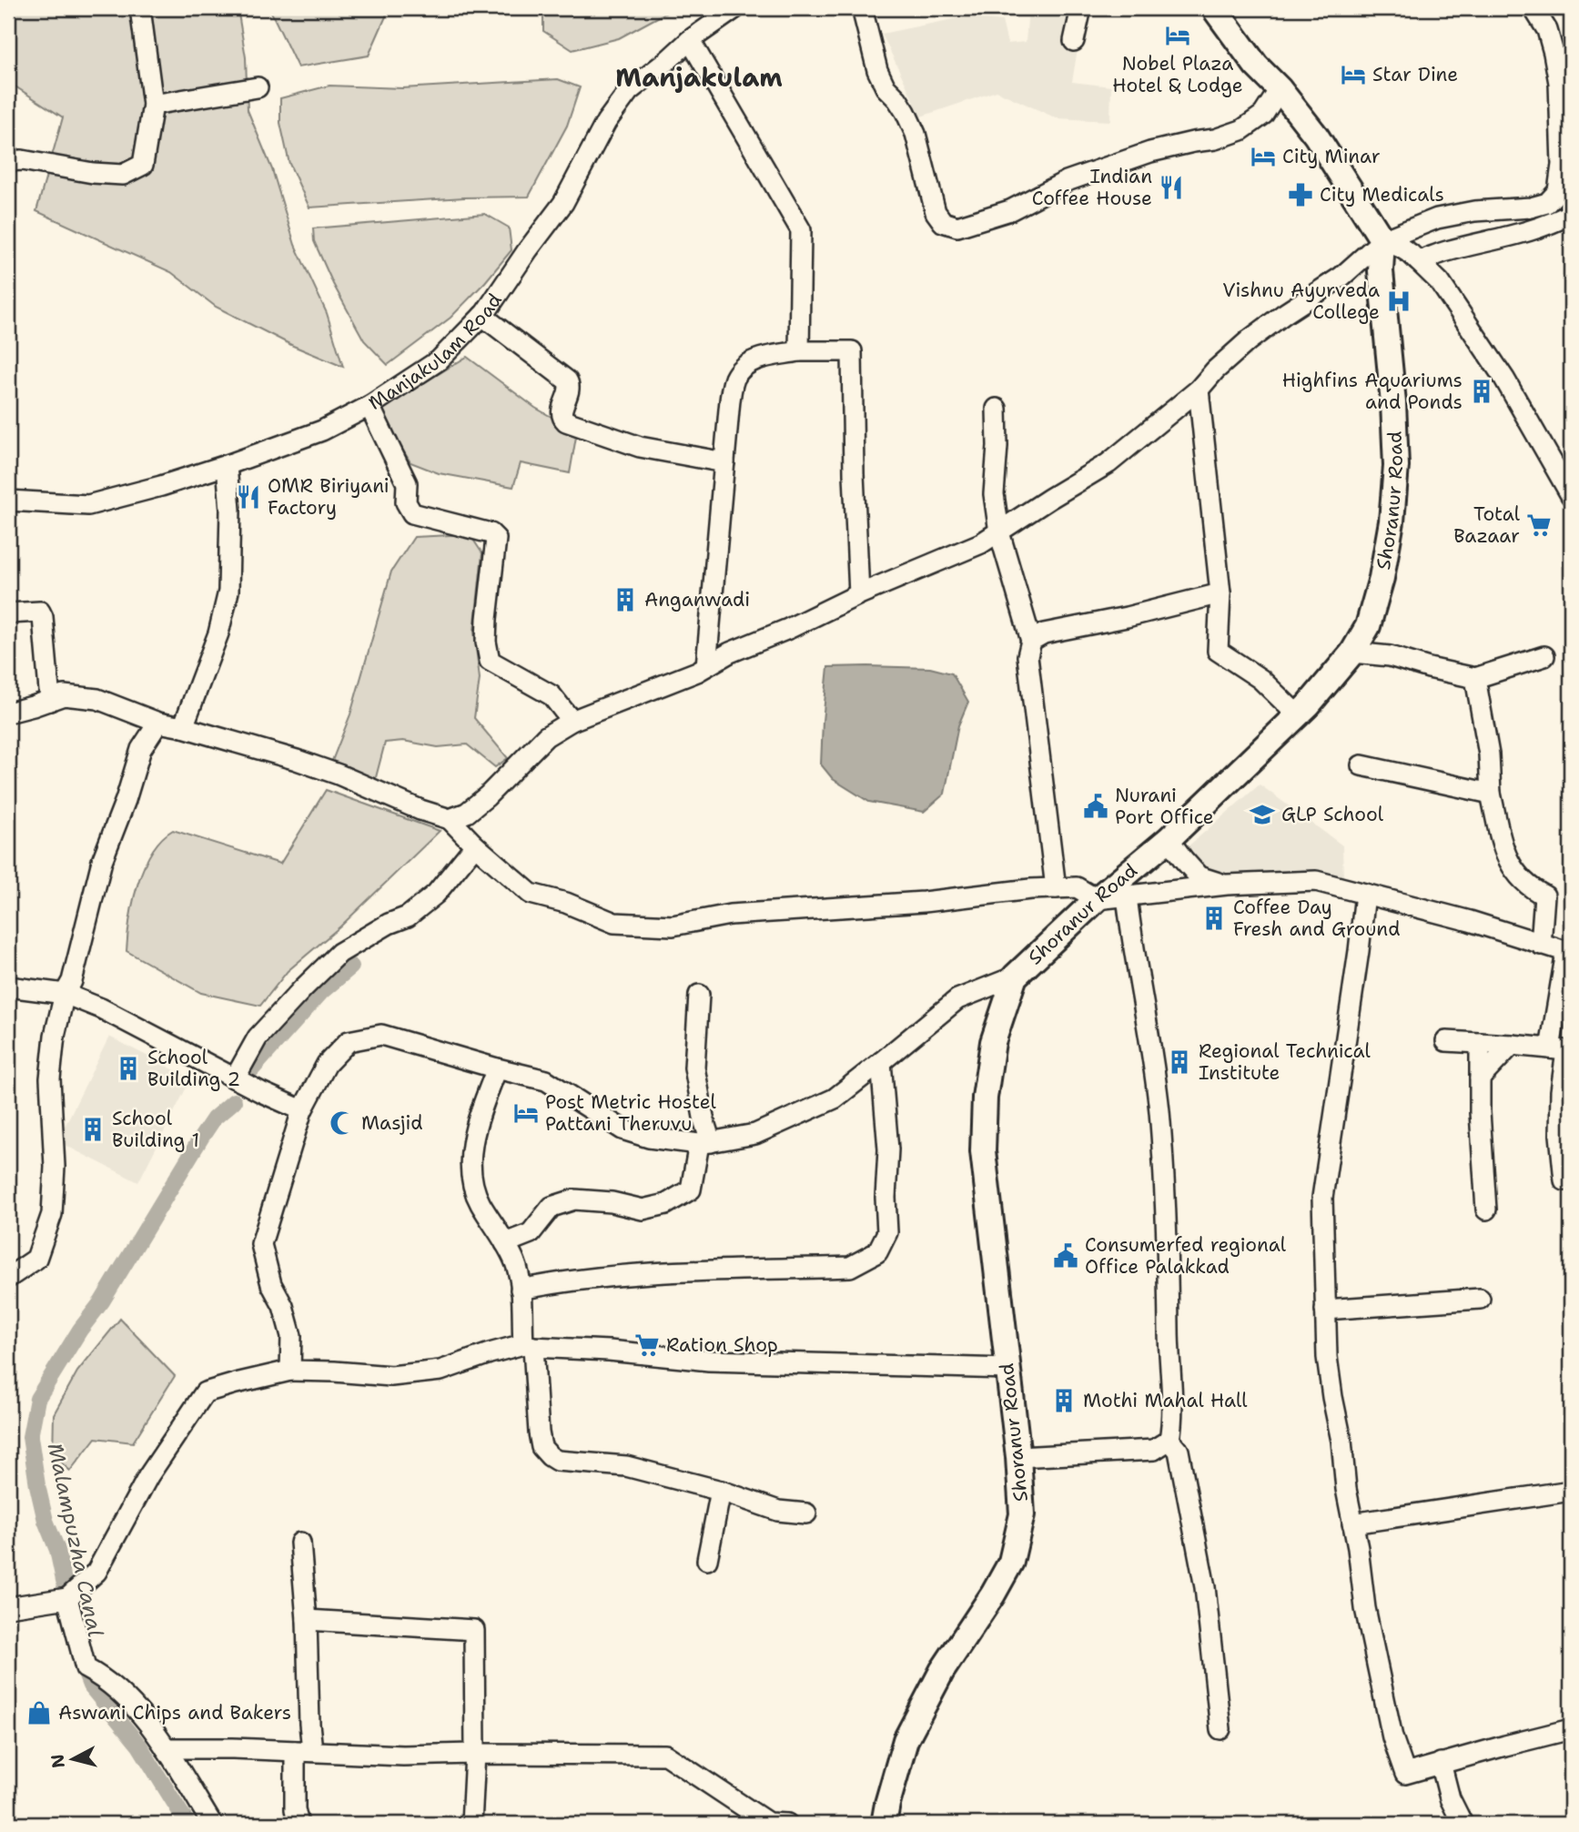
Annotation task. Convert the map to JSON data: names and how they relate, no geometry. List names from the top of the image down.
{
  "streets": {
    "main road": ["Shoranur Road"],
    "street": ["Manjakulam Road"]
  },
  "districts": ["Manjakulam"],
  "water": ["Malampuzha Canal"],
  "places": {
    "hotel": [
      "Nobel Plaza Hotel & Lodge",
      "Star Dine",
      "City Minar",
      "Post Metric Hostel Pattani Theruvu"
    ],
    "restaurant": ["Indian Coffee House", "OMR Biriyani Factory"],
    "pharmacy": ["City Medicals"],
    "hospital": ["Vishnu Ayurveda College"],
    "building": [
      "Highfins Aquariums and Ponds",
      "Anganwadi",
      "Coffee Day Fresh and Ground",
      "Regional Technical Institute",
      "School Building 2",
      "School Building 1",
      "Mothi Mahal Hall"
    ],
    "supermarket": ["Total Bazaar", "Ration Shop"],
    "public building": ["Nurani Port Office", "Consumerfed regional Office Palakkad"],
    "school or university": ["GLP School"],
    "mosque": ["Masjid"],
    "shop": ["Aswani Chips and Bakers"]
  },
  "north": "left"
}
